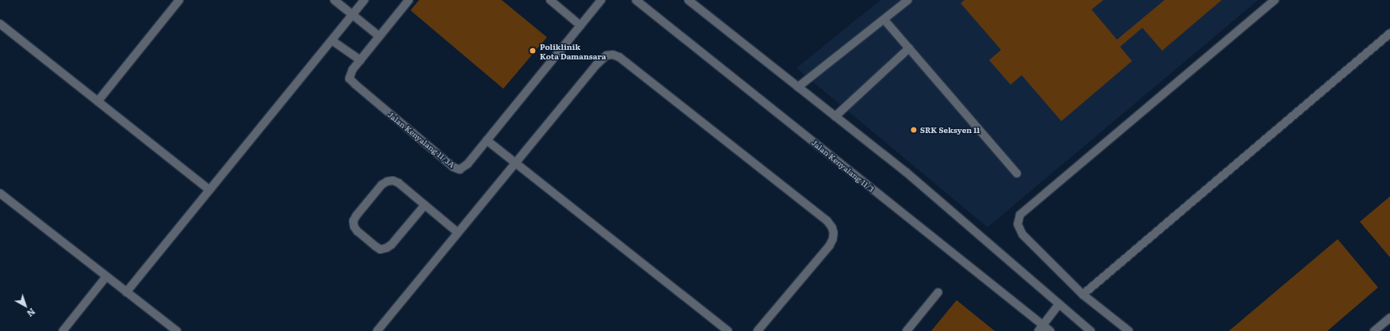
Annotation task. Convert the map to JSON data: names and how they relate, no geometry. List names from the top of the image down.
{
  "streets": {
    "street": ["Jalan Kenyalang 11/3A", "Jalan Kenyalang 11/3"]
  },
  "places": ["Poliklinik Kota Damansara", "SRK Seksyen 11"],
  "north": "bottom right"
}
